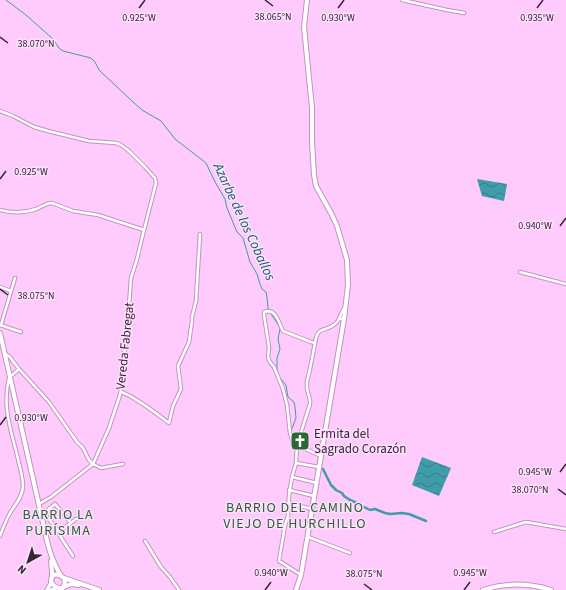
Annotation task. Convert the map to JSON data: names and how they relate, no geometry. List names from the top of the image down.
{
  "streets": {
    "street": ["Vereda Fabregat"]
  },
  "districts": ["BARRIO DEL CAMINO VIEJO DE HURCHILLO", "BARRIO LA PURÍSIMA"],
  "water": ["Azarbe de los Coballos"],
  "places": {
    "church": ["Ermita del Sagrado Corazón"]
  },
  "north": "bottom left",
  "coordinates": [
    "38.065°N",
    "0.925°W",
    "0.930°W",
    "0.935°W",
    "38.070°N",
    "0.940°W",
    "38.075°N",
    "0.945°W"
  ]
}
